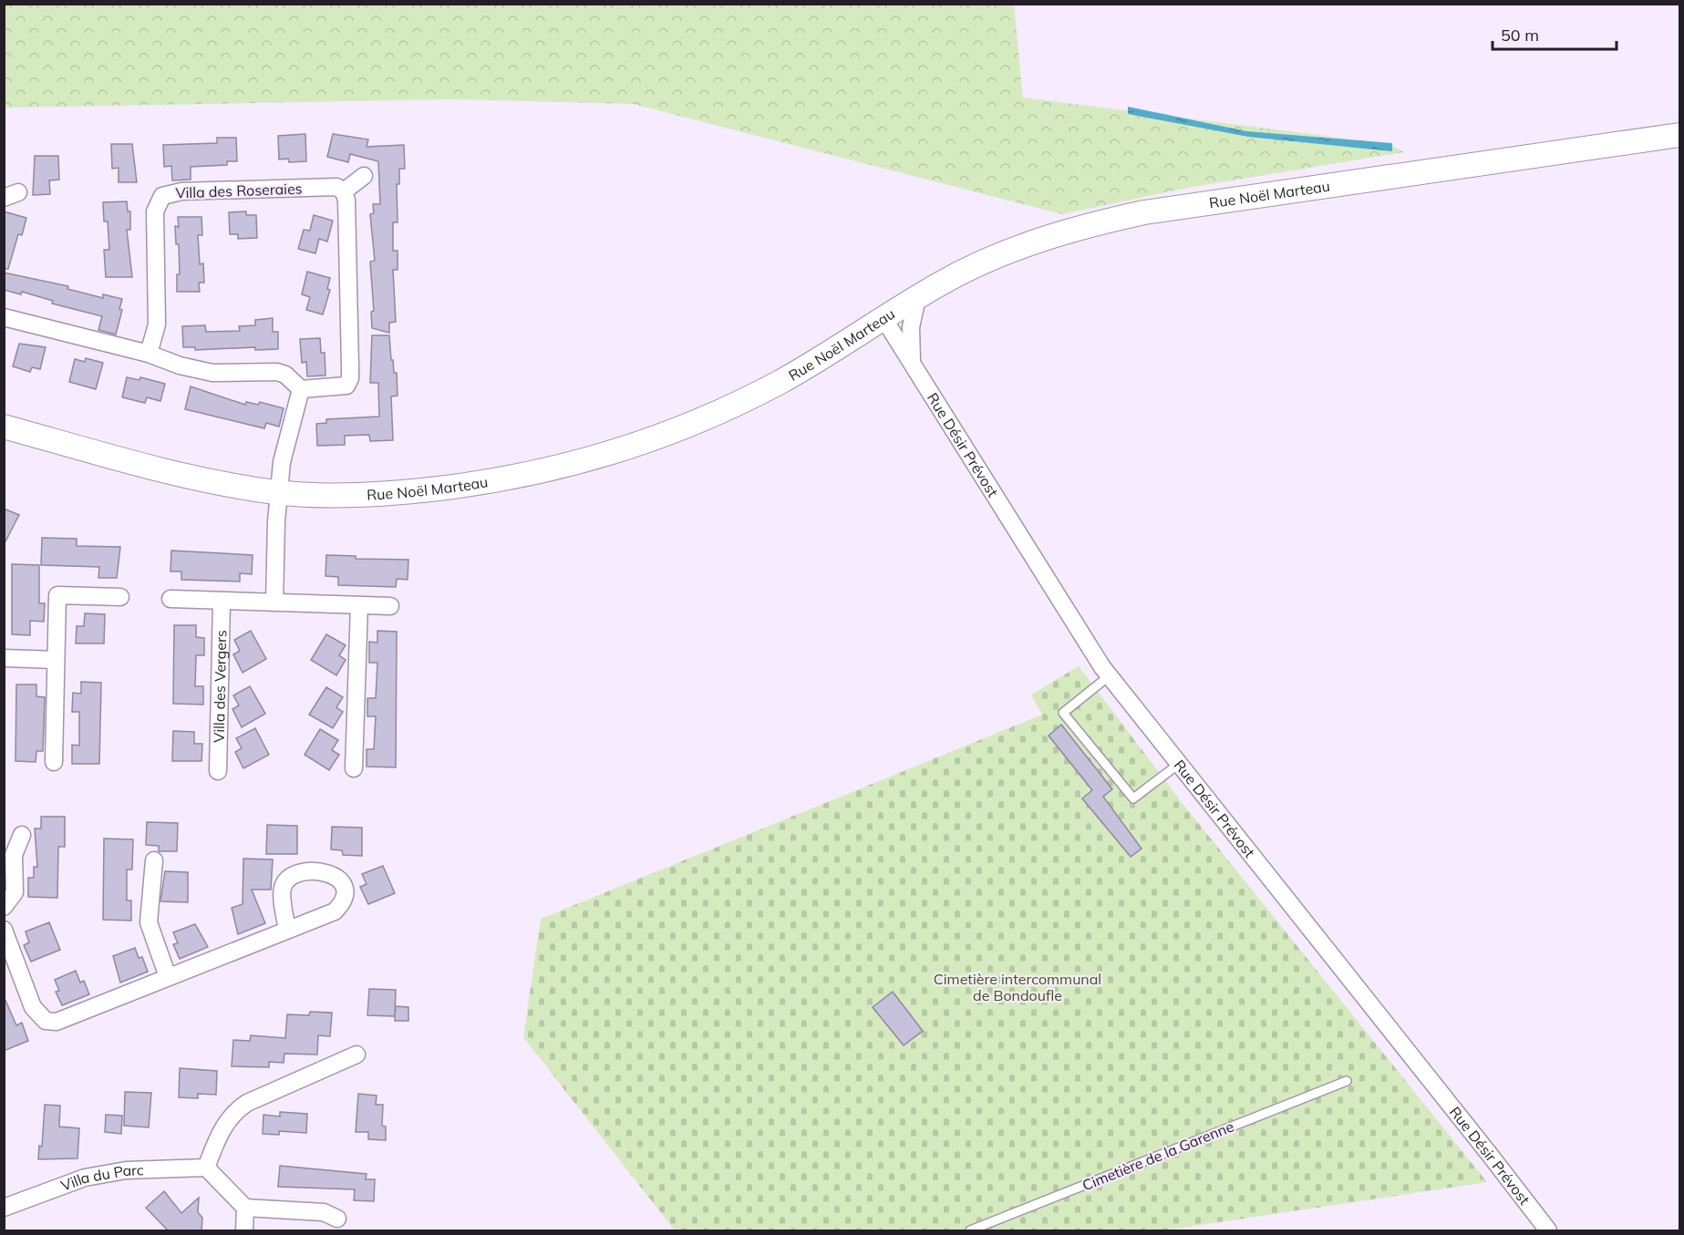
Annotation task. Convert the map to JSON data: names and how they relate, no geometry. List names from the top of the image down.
{
  "streets": {
    "street": [
      "Villa des Roseraies",
      "Rue Noël Marteau",
      "Rue Désir Prévost",
      "Villa des Vergers",
      "Villa du Parc"
    ],
    "lane": ["Cimetière de la Garenne"]
  },
  "crossings": [
    ["Rue Noël Marteau", "Rue Désir Prévost"]
  ],
  "parks": ["Cimetière intercommunal de Bondoufle"],
  "scale_bar": "50 m"
}
